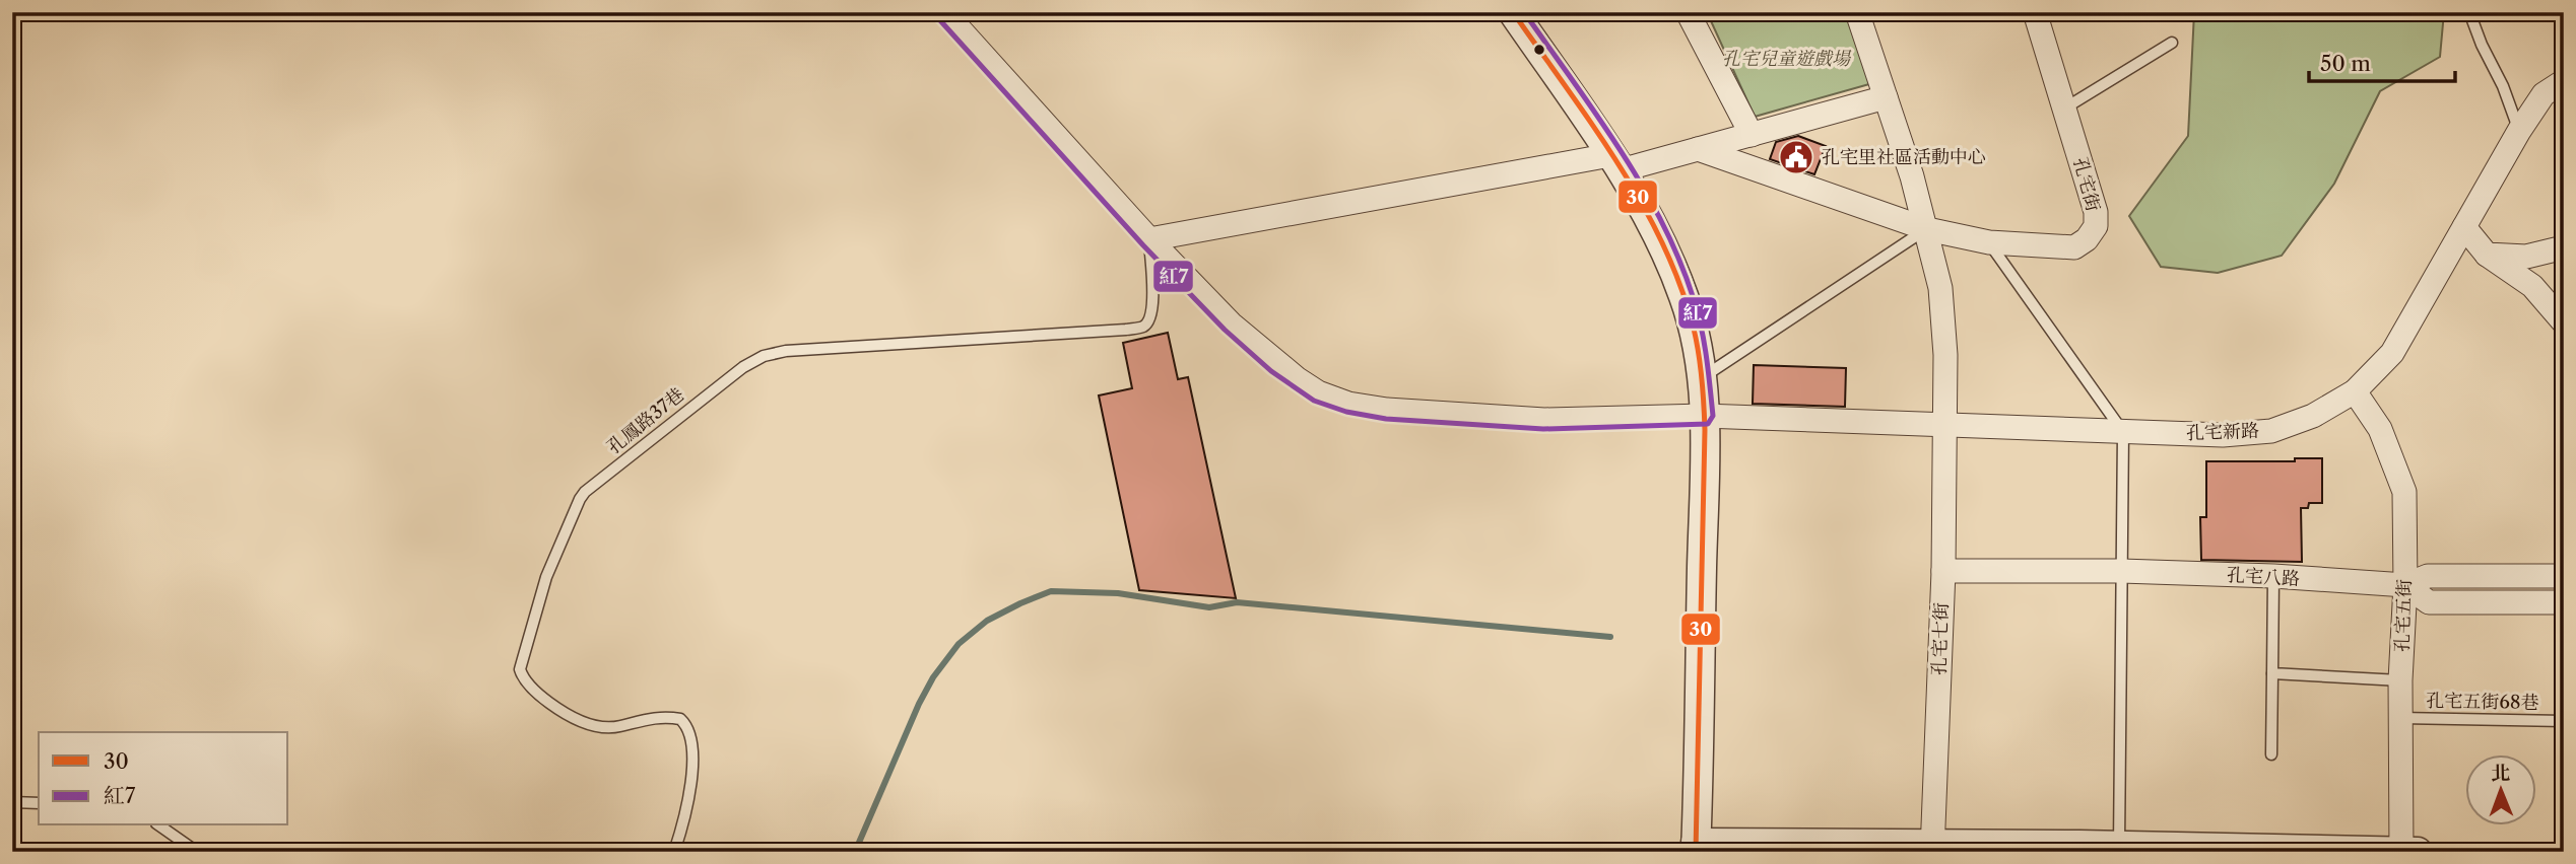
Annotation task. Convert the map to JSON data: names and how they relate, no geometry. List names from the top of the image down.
{
  "streets": {
    "street": [
      "孔宅街",
      "孔宅新路",
      "孔宅八路",
      "孔宅五街",
      "孔宅七街"
    ],
    "lane": ["孔鳳路37巷", "孔宅五街68巷"]
  },
  "crossings": [
    ["孔鳳路37巷", "孔宅新路"],
    ["孔宅新路", "孔宅五街"],
    ["孔宅新路", "孔宅七街"],
    ["孔宅八路", "孔宅五街"],
    ["孔宅八路", "孔宅七街"],
    ["孔宅五街", "孔宅五街68巷"]
  ],
  "parks": ["孔宅兒童遊戲場"],
  "places": {
    "public building": ["孔宅里社區活動中心"]
  },
  "lines": ["transit line 30", "transit line 紅7"],
  "legend": ["30", "紅7"],
  "scale_bar": "50 m",
  "north": "top"
}
